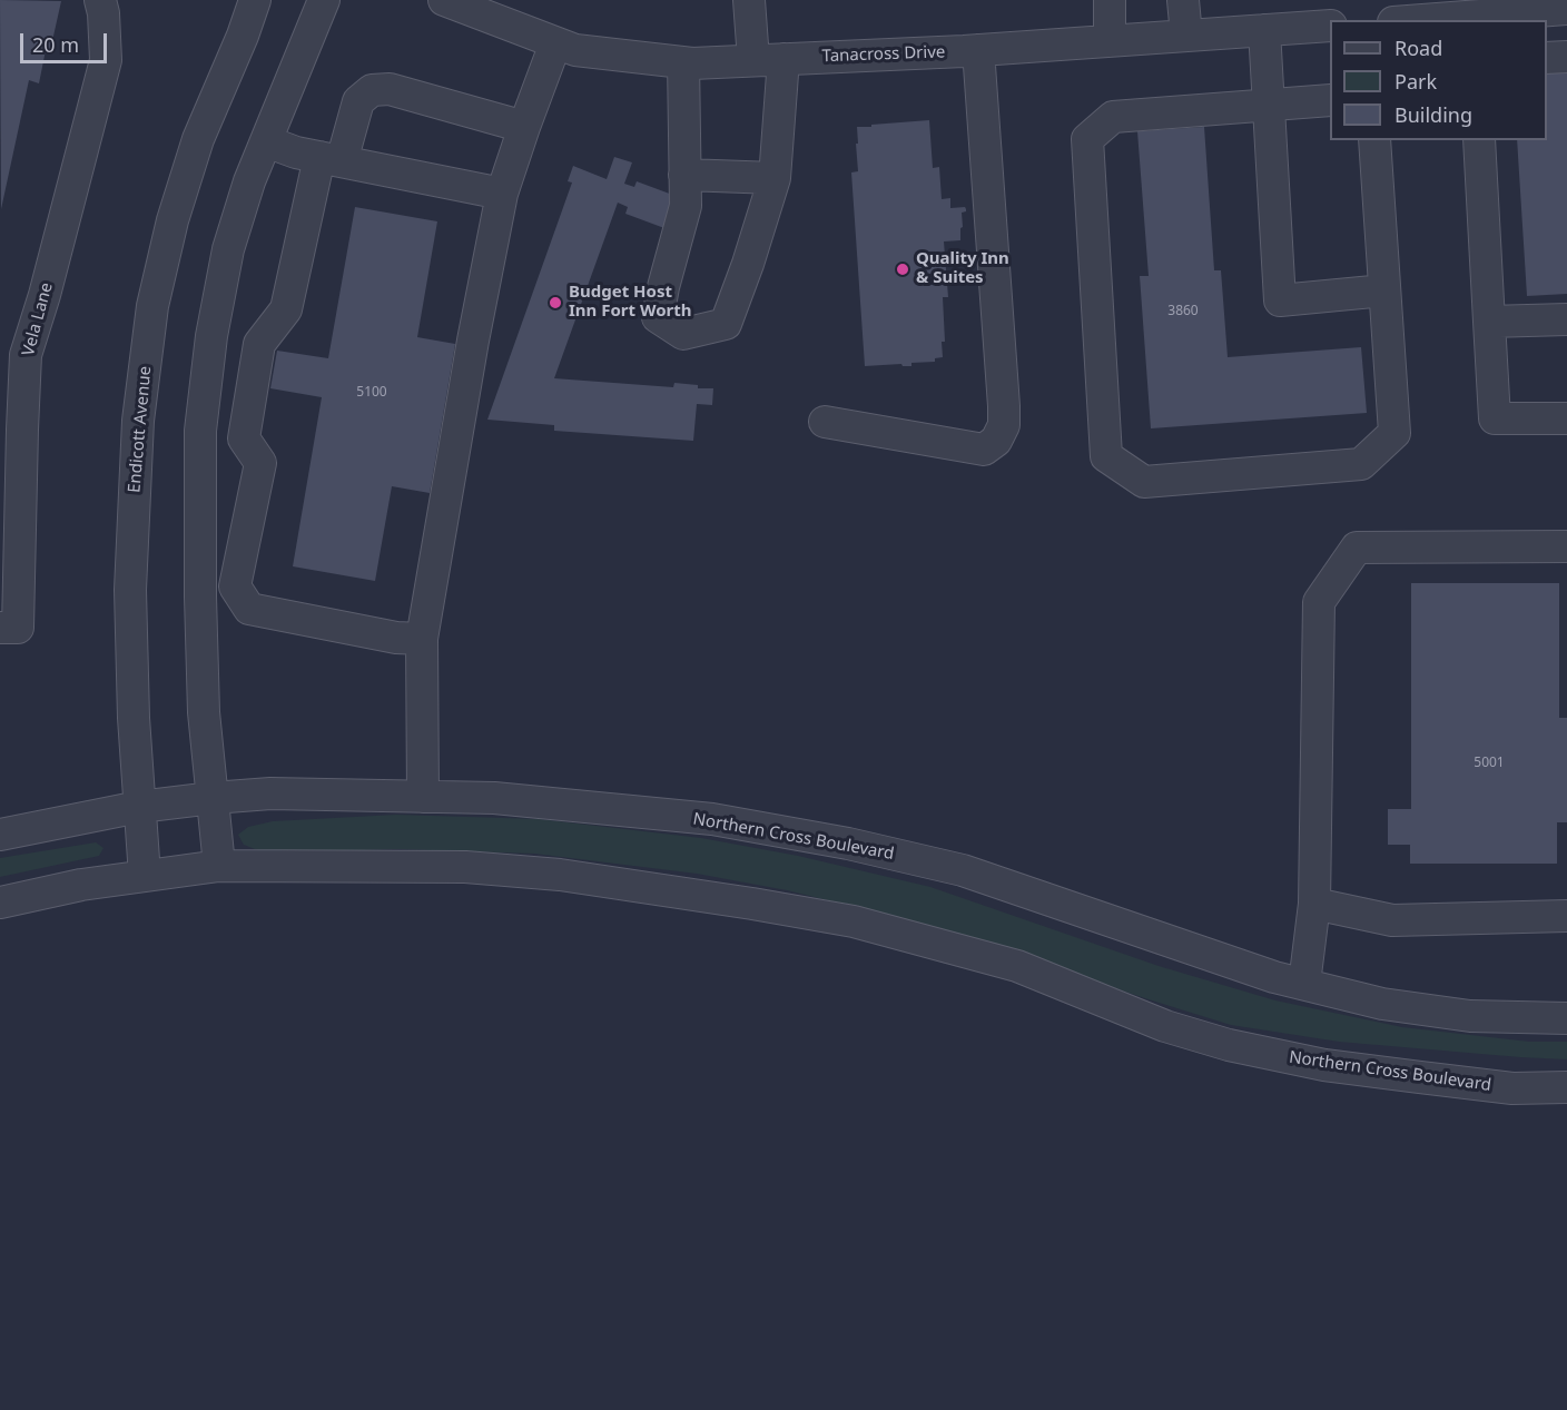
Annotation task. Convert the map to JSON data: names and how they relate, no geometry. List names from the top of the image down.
{
  "streets": {
    "street": [
      "Tanacross Drive",
      "Vela Lane",
      "Endicott Avenue",
      "Northern Cross Boulevard"
    ]
  },
  "crossings": [
    ["Endicott Avenue", "Northern Cross Boulevard"]
  ],
  "places": ["Quality Inn & Suites", "Budget Host Inn Fort Worth"],
  "house_numbers": ["3860", "5100", "5001"],
  "legend": ["Road", "Park", "Building"],
  "scale_bar": "20 m"
}
